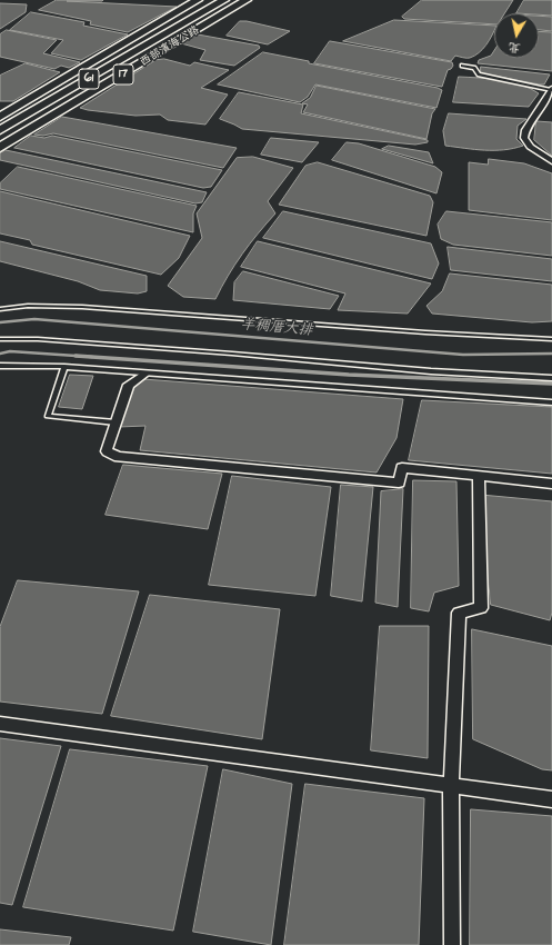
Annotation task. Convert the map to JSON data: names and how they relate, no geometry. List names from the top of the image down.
{
  "streets": {
    "main road": ["西部濱海公路", "17", "61"]
  },
  "water": ["羊稠厝大排"],
  "north": "bottom"
}
